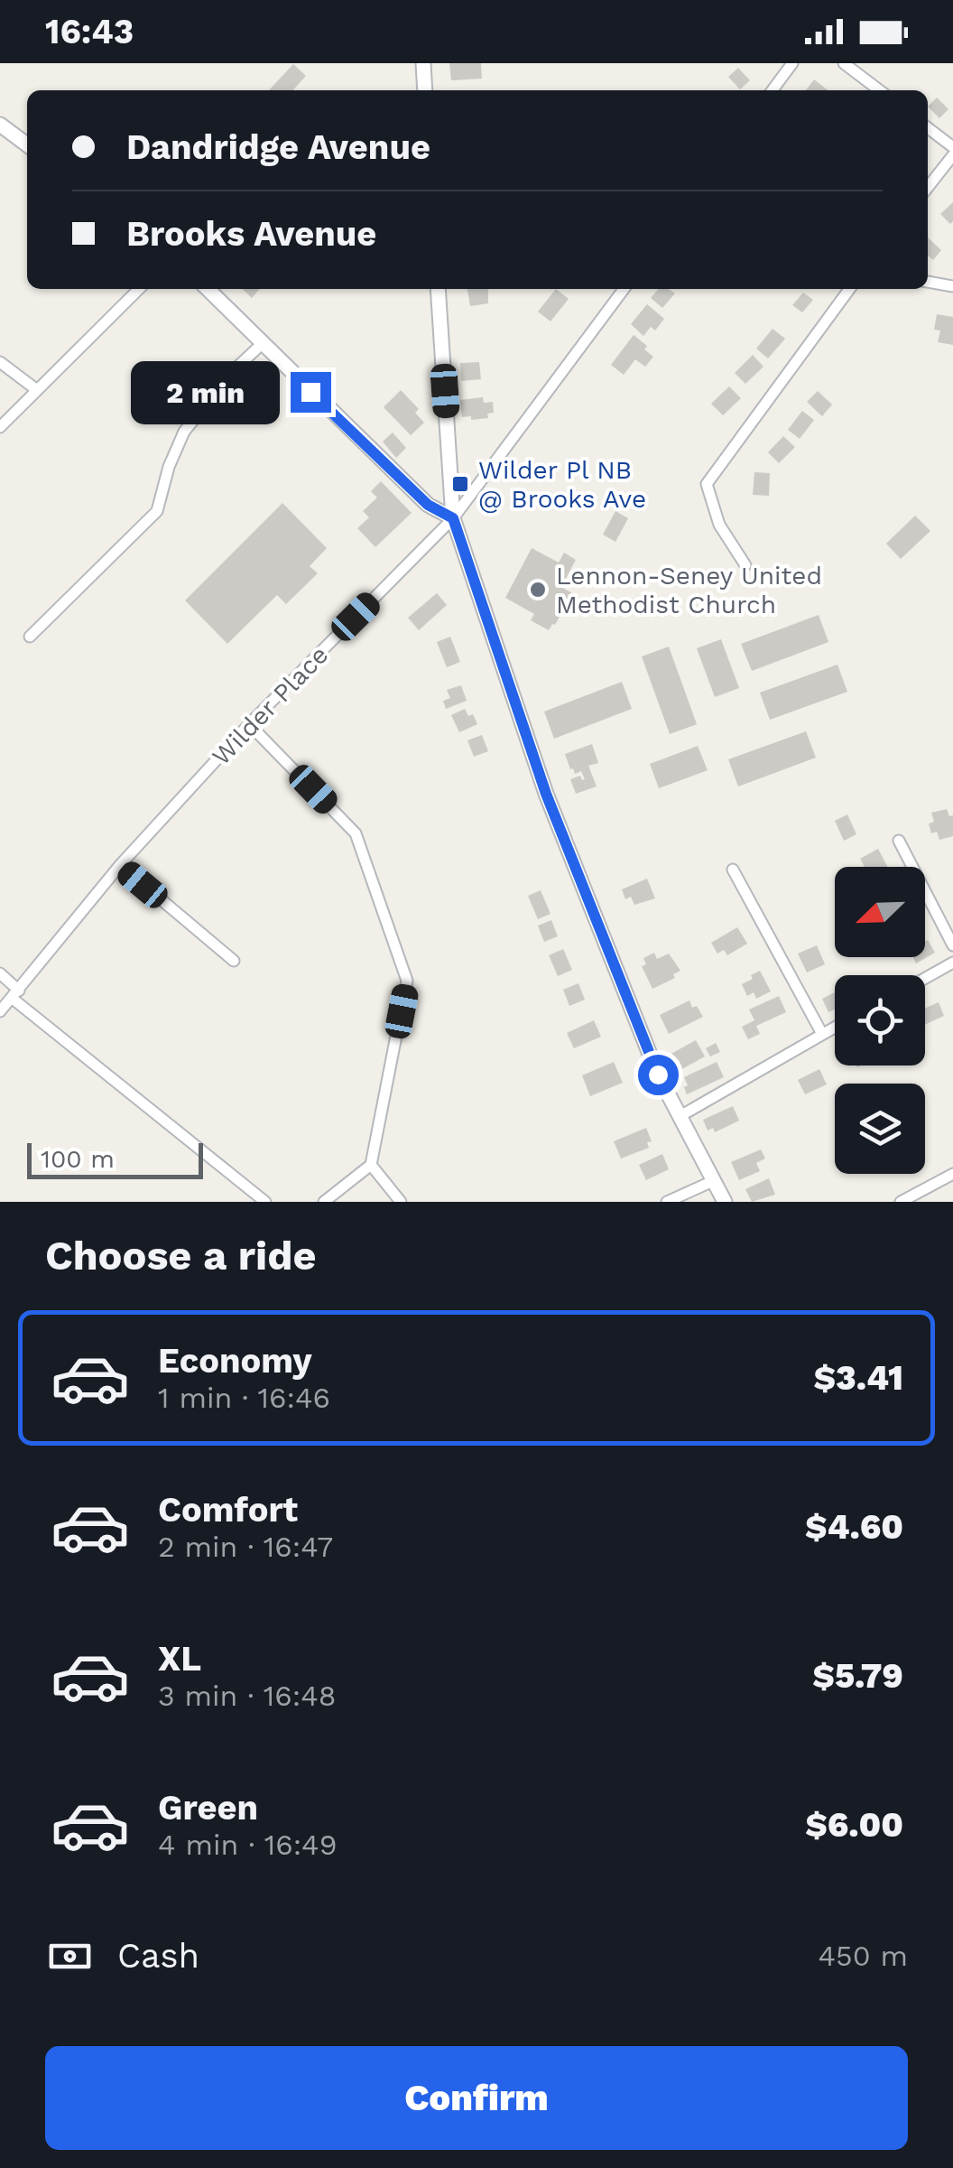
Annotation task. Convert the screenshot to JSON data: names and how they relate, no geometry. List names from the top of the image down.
{
  "streets": {
    "street": ["Wilder Place"]
  },
  "places": {
    "transit": ["Wilder Pl NB @ Brooks Ave"],
    "other": ["Lennon-Seney United Methodist Church"]
  },
  "scale_bar": "100 m",
  "north": "bottom left",
  "page": {
    "status": "16:43",
    "banner": ["Dandridge Avenue", "Brooks Avenue"],
    "bubble": "2 min",
    "scale": "100 m",
    "heading": "Choose a ride",
    "list": [
      {
        "name": "Economy",
        "note": "1 min · 16:46",
        "value": "$3.41"
      },
      {
        "name": "Comfort",
        "note": "2 min · 16:47",
        "value": "$4.60"
      },
      {
        "name": "XL",
        "note": "3 min · 16:48",
        "value": "$5.79"
      },
      {
        "name": "Green",
        "note": "4 min · 16:49",
        "value": "$6.00"
      }
    ],
    "pay": ["Cash", "450 m"],
    "buttons": "Confirm"
  }
}
